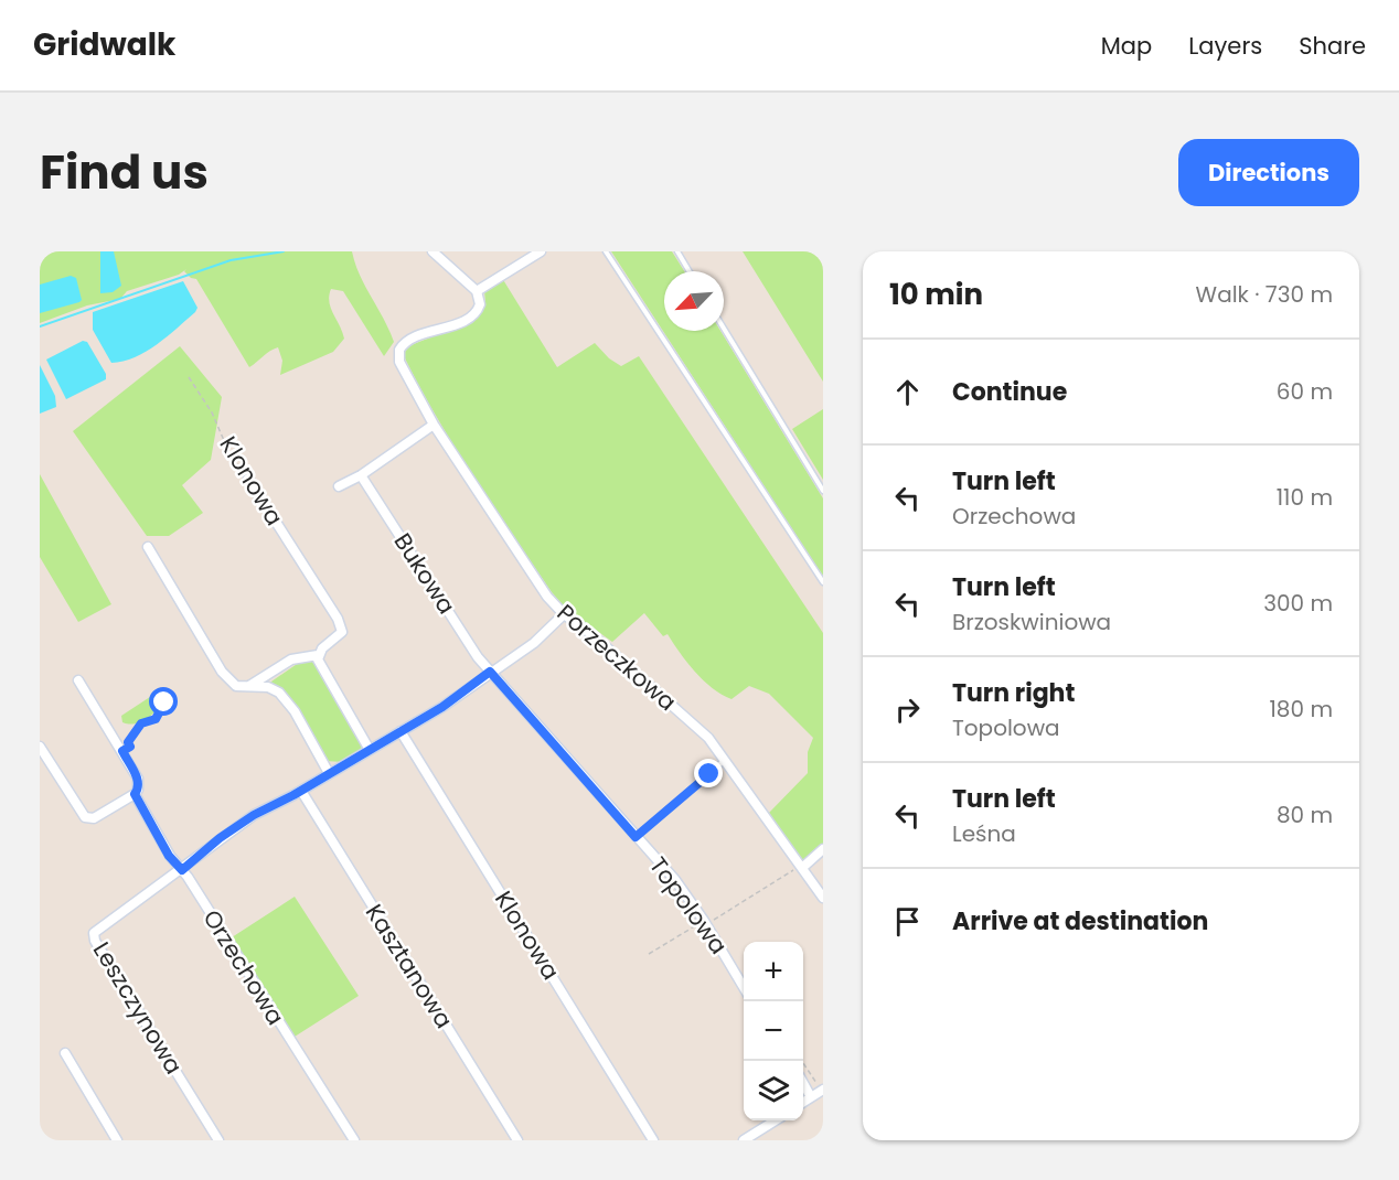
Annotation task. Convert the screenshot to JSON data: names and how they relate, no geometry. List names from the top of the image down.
{
  "streets": {
    "street": [
      "Klonowa",
      "Bukowa",
      "Porzeczkowa",
      "Topolowa",
      "Kasztanowa",
      "Orzechowa",
      "Leszczynowa"
    ]
  },
  "crossings": [
    ["Bukowa", "Topolowa"],
    ["Orzechowa", "Leszczynowa"]
  ],
  "north": "bottom left",
  "page": {
    "header": "Gridwalk",
    "nav": ["Map", "Layers", "Share"],
    "title": "Find us",
    "buttons": "Directions",
    "heading": ["10 min", "Walk · 730 m"],
    "list": [
      ["Continue", "60 m"],
      ["Turn left", "Orzechowa", "110 m"],
      ["Turn left", "Brzoskwiniowa", "300 m"],
      ["Turn right", "Topolowa", "180 m"],
      ["Turn left", "Leśna", "80 m"],
      "Arrive at destination"
    ],
    "map_buttons": ["+", "−"]
  }
}
